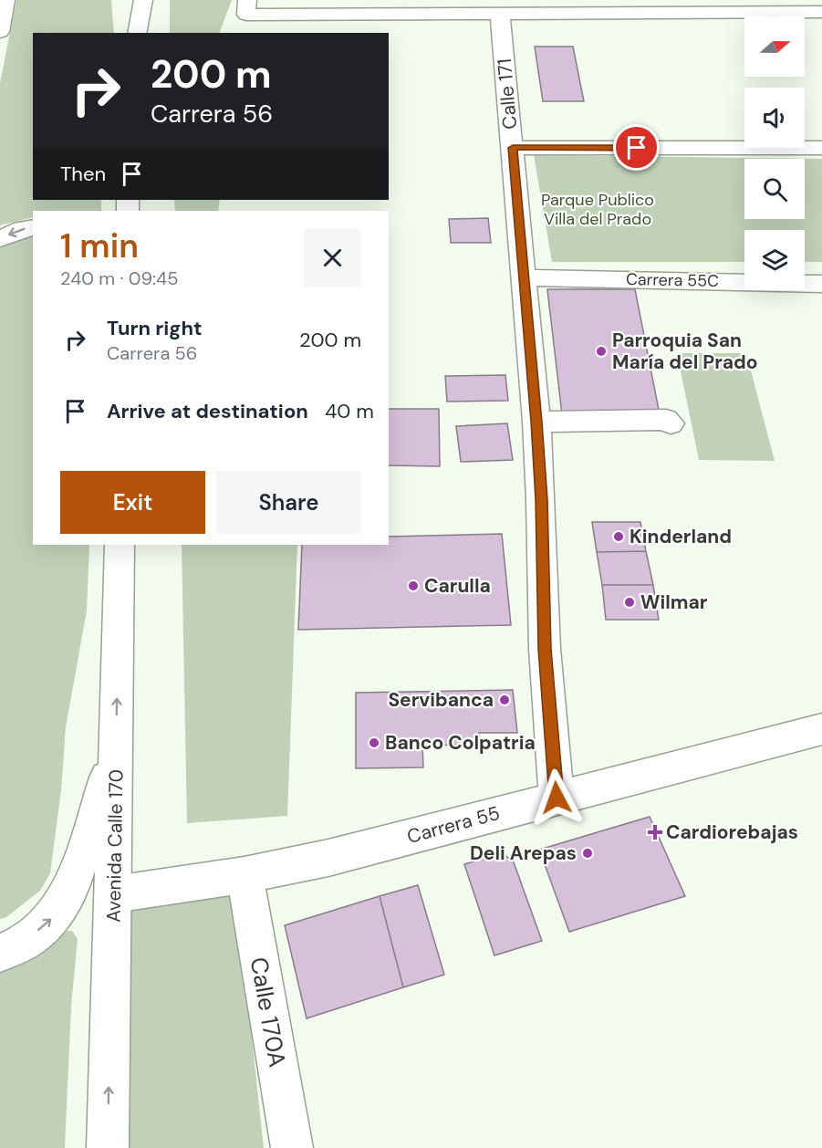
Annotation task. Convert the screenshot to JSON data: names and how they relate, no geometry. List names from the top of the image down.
{
  "streets": {
    "street": [
      "Calle 171",
      "Carrera 55C",
      "Carrera 55",
      "Avenida Calle 170",
      "Calle 170A"
    ]
  },
  "crossings": [
    ["Calle 171", "Carrera 55C"],
    ["Calle 171", "Carrera 55"],
    ["Carrera 55", "Avenida Calle 170"],
    ["Carrera 55", "Calle 170A"]
  ],
  "one_way": ["Avenida Calle 170"],
  "parks": ["Parque Publico Villa del Prado"],
  "places": {
    "other": [
      "Parroquia San María del Prado",
      "Kinderland",
      "Carulla",
      "Wilmar",
      "Servibanca",
      "Banco Colpatria",
      "Deli Arepas"
    ],
    "health": ["Cardiorebajas"]
  },
  "north": "right",
  "page": {
    "turn": ["200 m", "Carrera 56"],
    "then": "Then",
    "heading": ["1 min", "240 m · 09:45"],
    "list": [
      {
        "name": "Turn right",
        "note": "Carrera 56",
        "value": "200 m"
      },
      {
        "name": "Arrive at destination",
        "value": "40 m"
      }
    ],
    "buttons": ["Exit", "Share"]
  }
}
